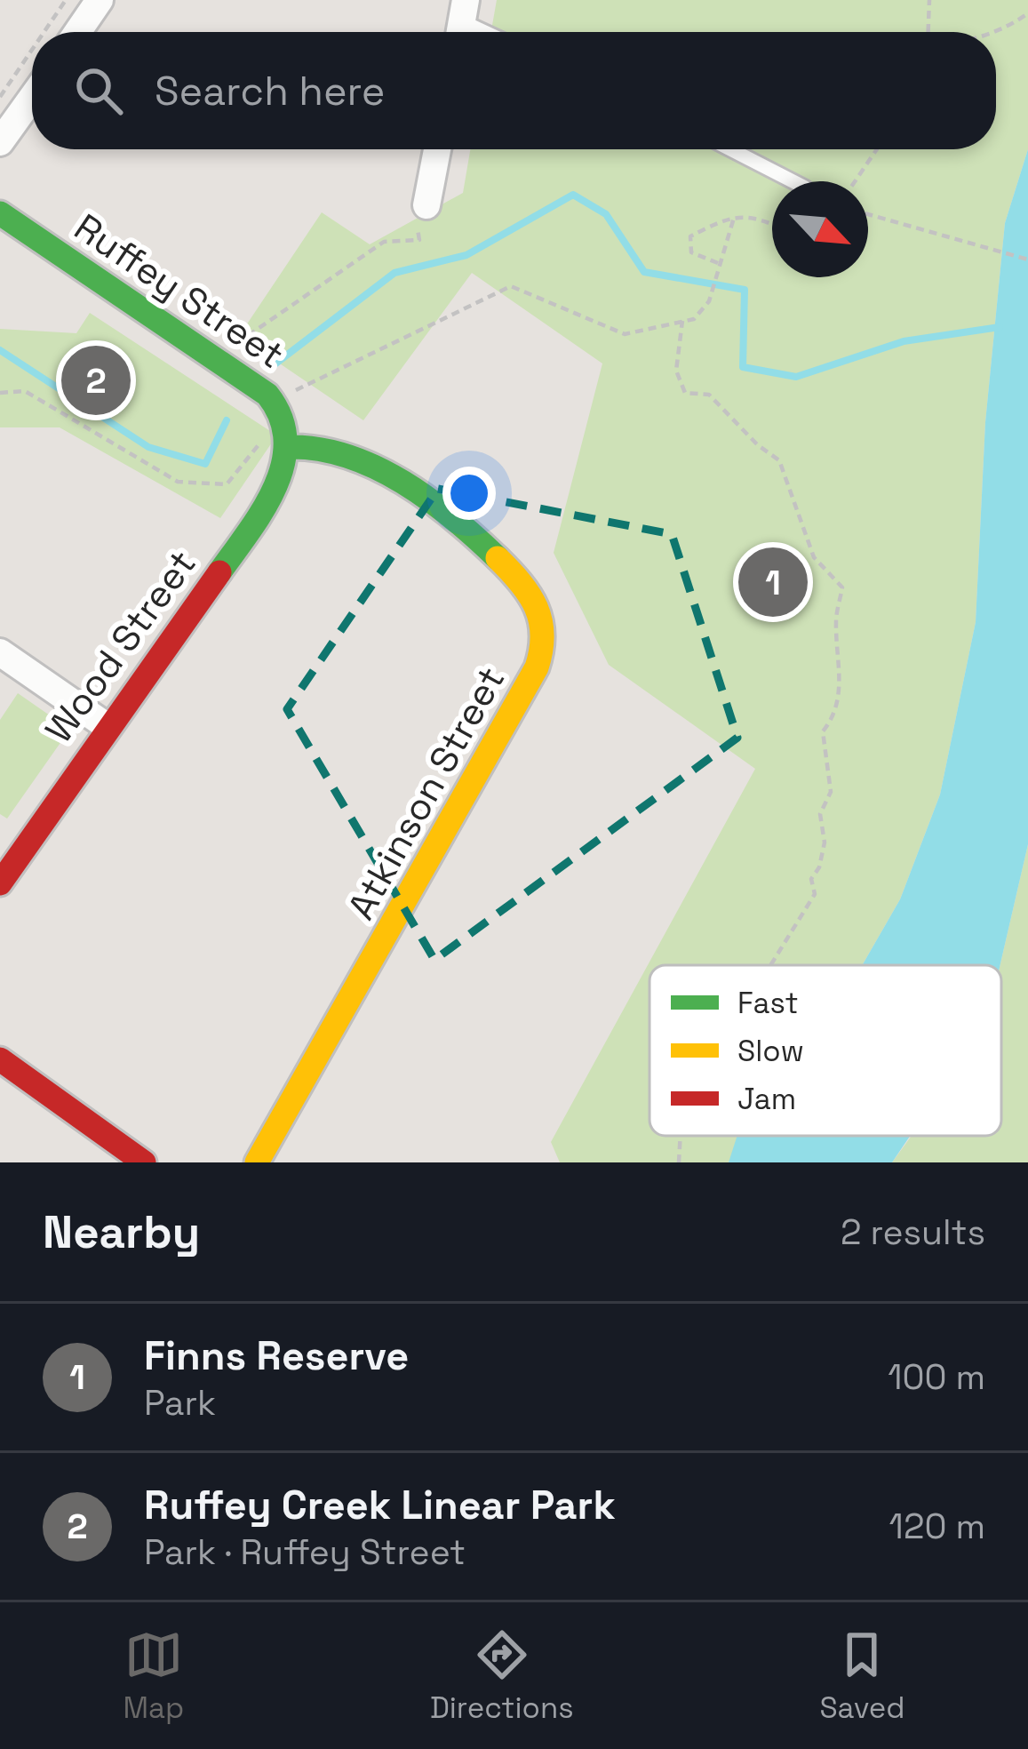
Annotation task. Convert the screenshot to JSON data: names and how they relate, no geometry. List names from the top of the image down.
{
  "streets": {
    "street": ["Ruffey Street", "Wood Street", "Atkinson Street"]
  },
  "crossings": [
    ["Ruffey Street", "Wood Street"],
    ["Ruffey Street", "Atkinson Street"],
    ["Wood Street", "Atkinson Street"]
  ],
  "legend": ["Fast", "Slow", "Jam"],
  "north": "bottom right",
  "page": {
    "search": "Search here",
    "pins": ["2", "1"],
    "heading": ["Nearby", "2 results"],
    "list": [
      {
        "mark": "1",
        "name": "Finns Reserve",
        "note": "Park",
        "value": "100 m"
      },
      {
        "mark": "2",
        "name": "Ruffey Creek Linear Park",
        "note": "Park · Ruffey Street",
        "value": "120 m"
      }
    ],
    "nav": ["Map", "Directions", "Saved"]
  }
}
